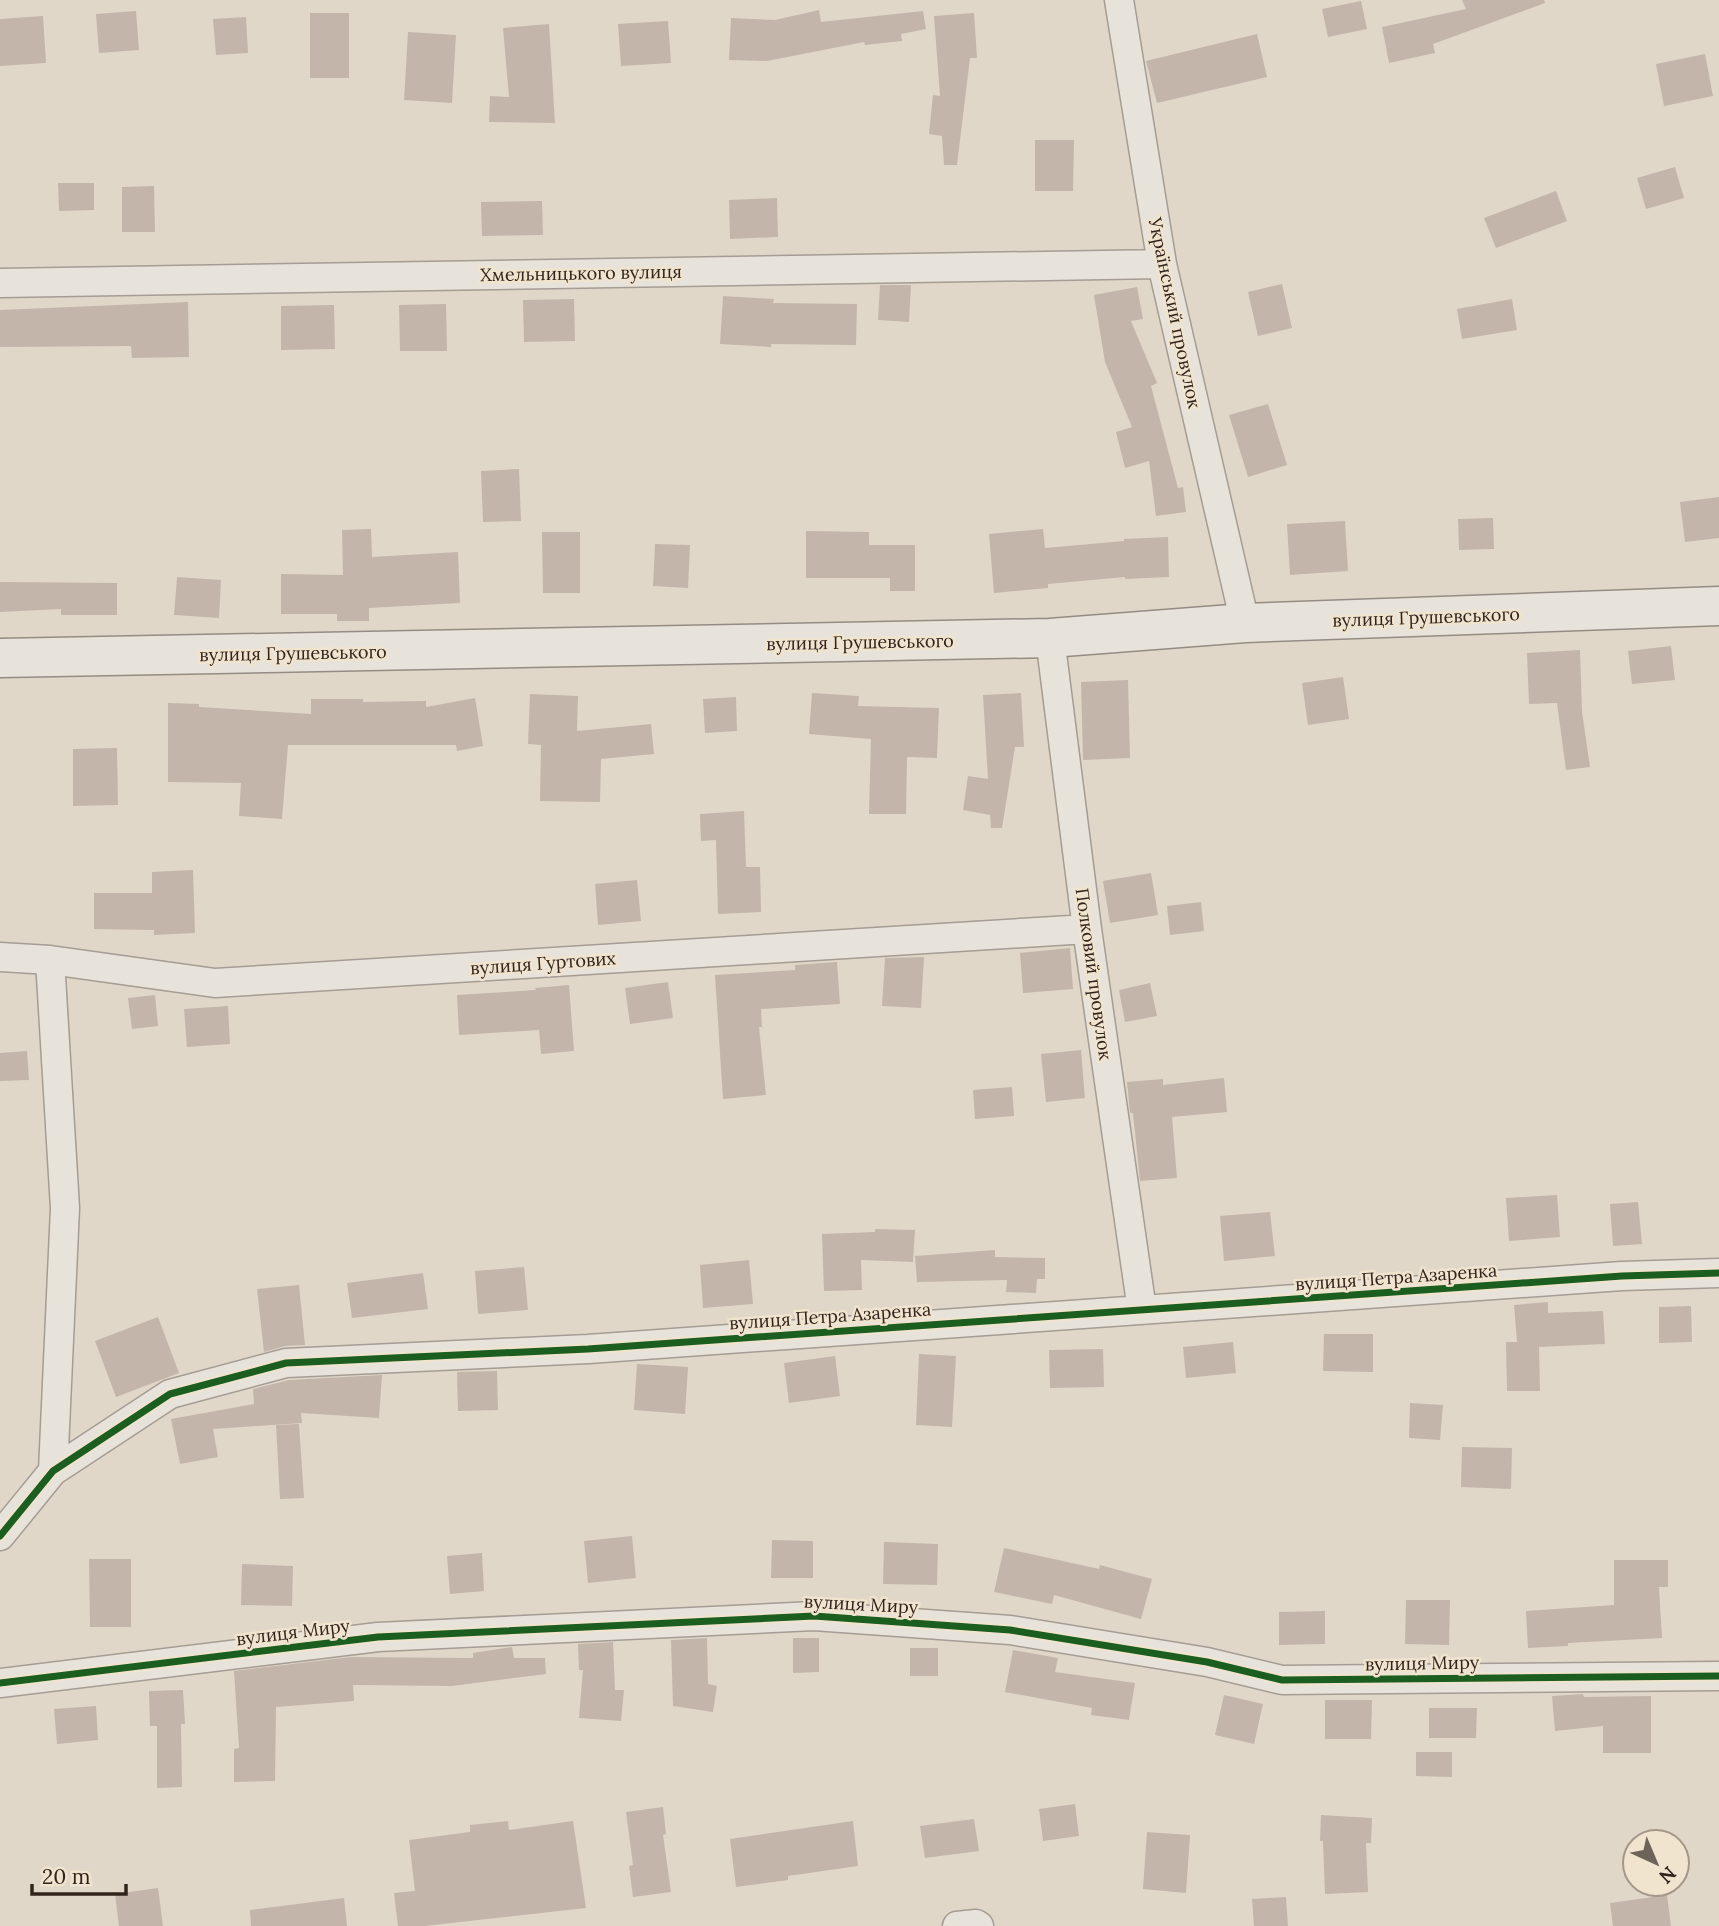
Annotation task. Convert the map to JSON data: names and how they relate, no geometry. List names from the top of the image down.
{
  "streets": {
    "street": [
      "Хмельницького вулиця",
      "Український провулок",
      "вулиця Грушевського",
      "вулиця Гуртових",
      "Полковий провулок",
      "вулиця Петра Азаренка",
      "вулиця Миру"
    ]
  },
  "crossings": [
    ["Хмельницького вулиця", "Український провулок"],
    ["Український провулок", "вулиця Грушевського"],
    ["вулиця Грушевського", "Полковий провулок"],
    ["вулиця Гуртових", "Полковий провулок"],
    ["Полковий провулок", "вулиця Петра Азаренка"]
  ],
  "scale_bar": "20 m",
  "north": "bottom right"
}
